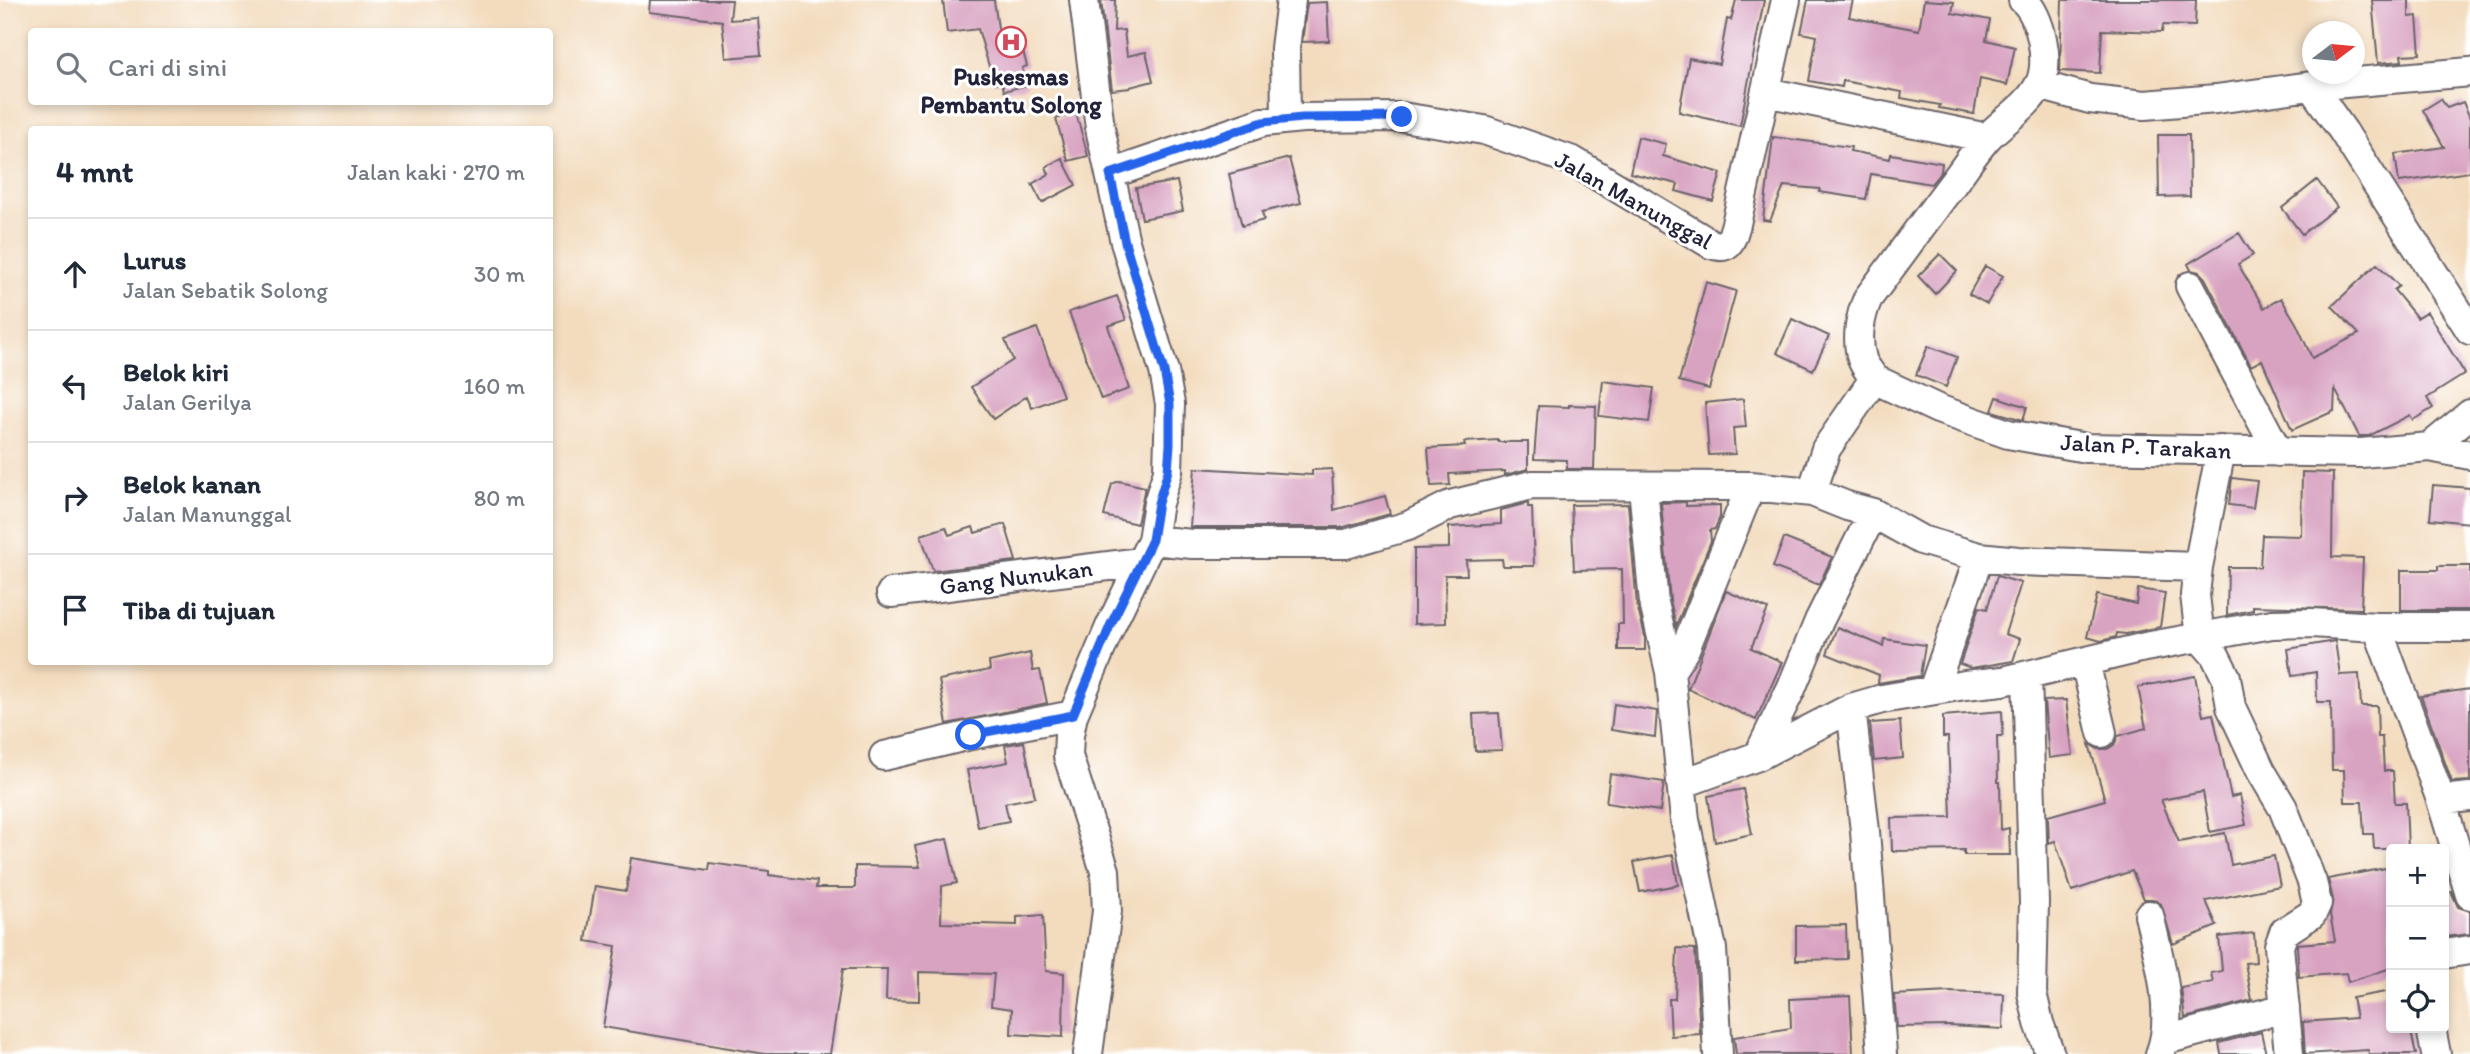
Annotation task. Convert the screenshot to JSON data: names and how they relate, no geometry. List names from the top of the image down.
{
  "streets": {
    "street": ["Jalan Manunggal", "Jalan P. Tarakan", "Gang Nunukan"]
  },
  "places": {
    "hospital": ["Puskesmas Pembantu Solong"]
  },
  "north": "right",
  "page": {
    "search": "Cari di sini",
    "heading": ["4 mnt", "Jalan kaki · 270 m"],
    "list": [
      ["Lurus", "Jalan Sebatik Solong", "30 m"],
      ["Belok kiri", "Jalan Gerilya", "160 m"],
      ["Belok kanan", "Jalan Manunggal", "80 m"],
      "Tiba di tujuan"
    ],
    "map_buttons": ["+", "−"]
  }
}
